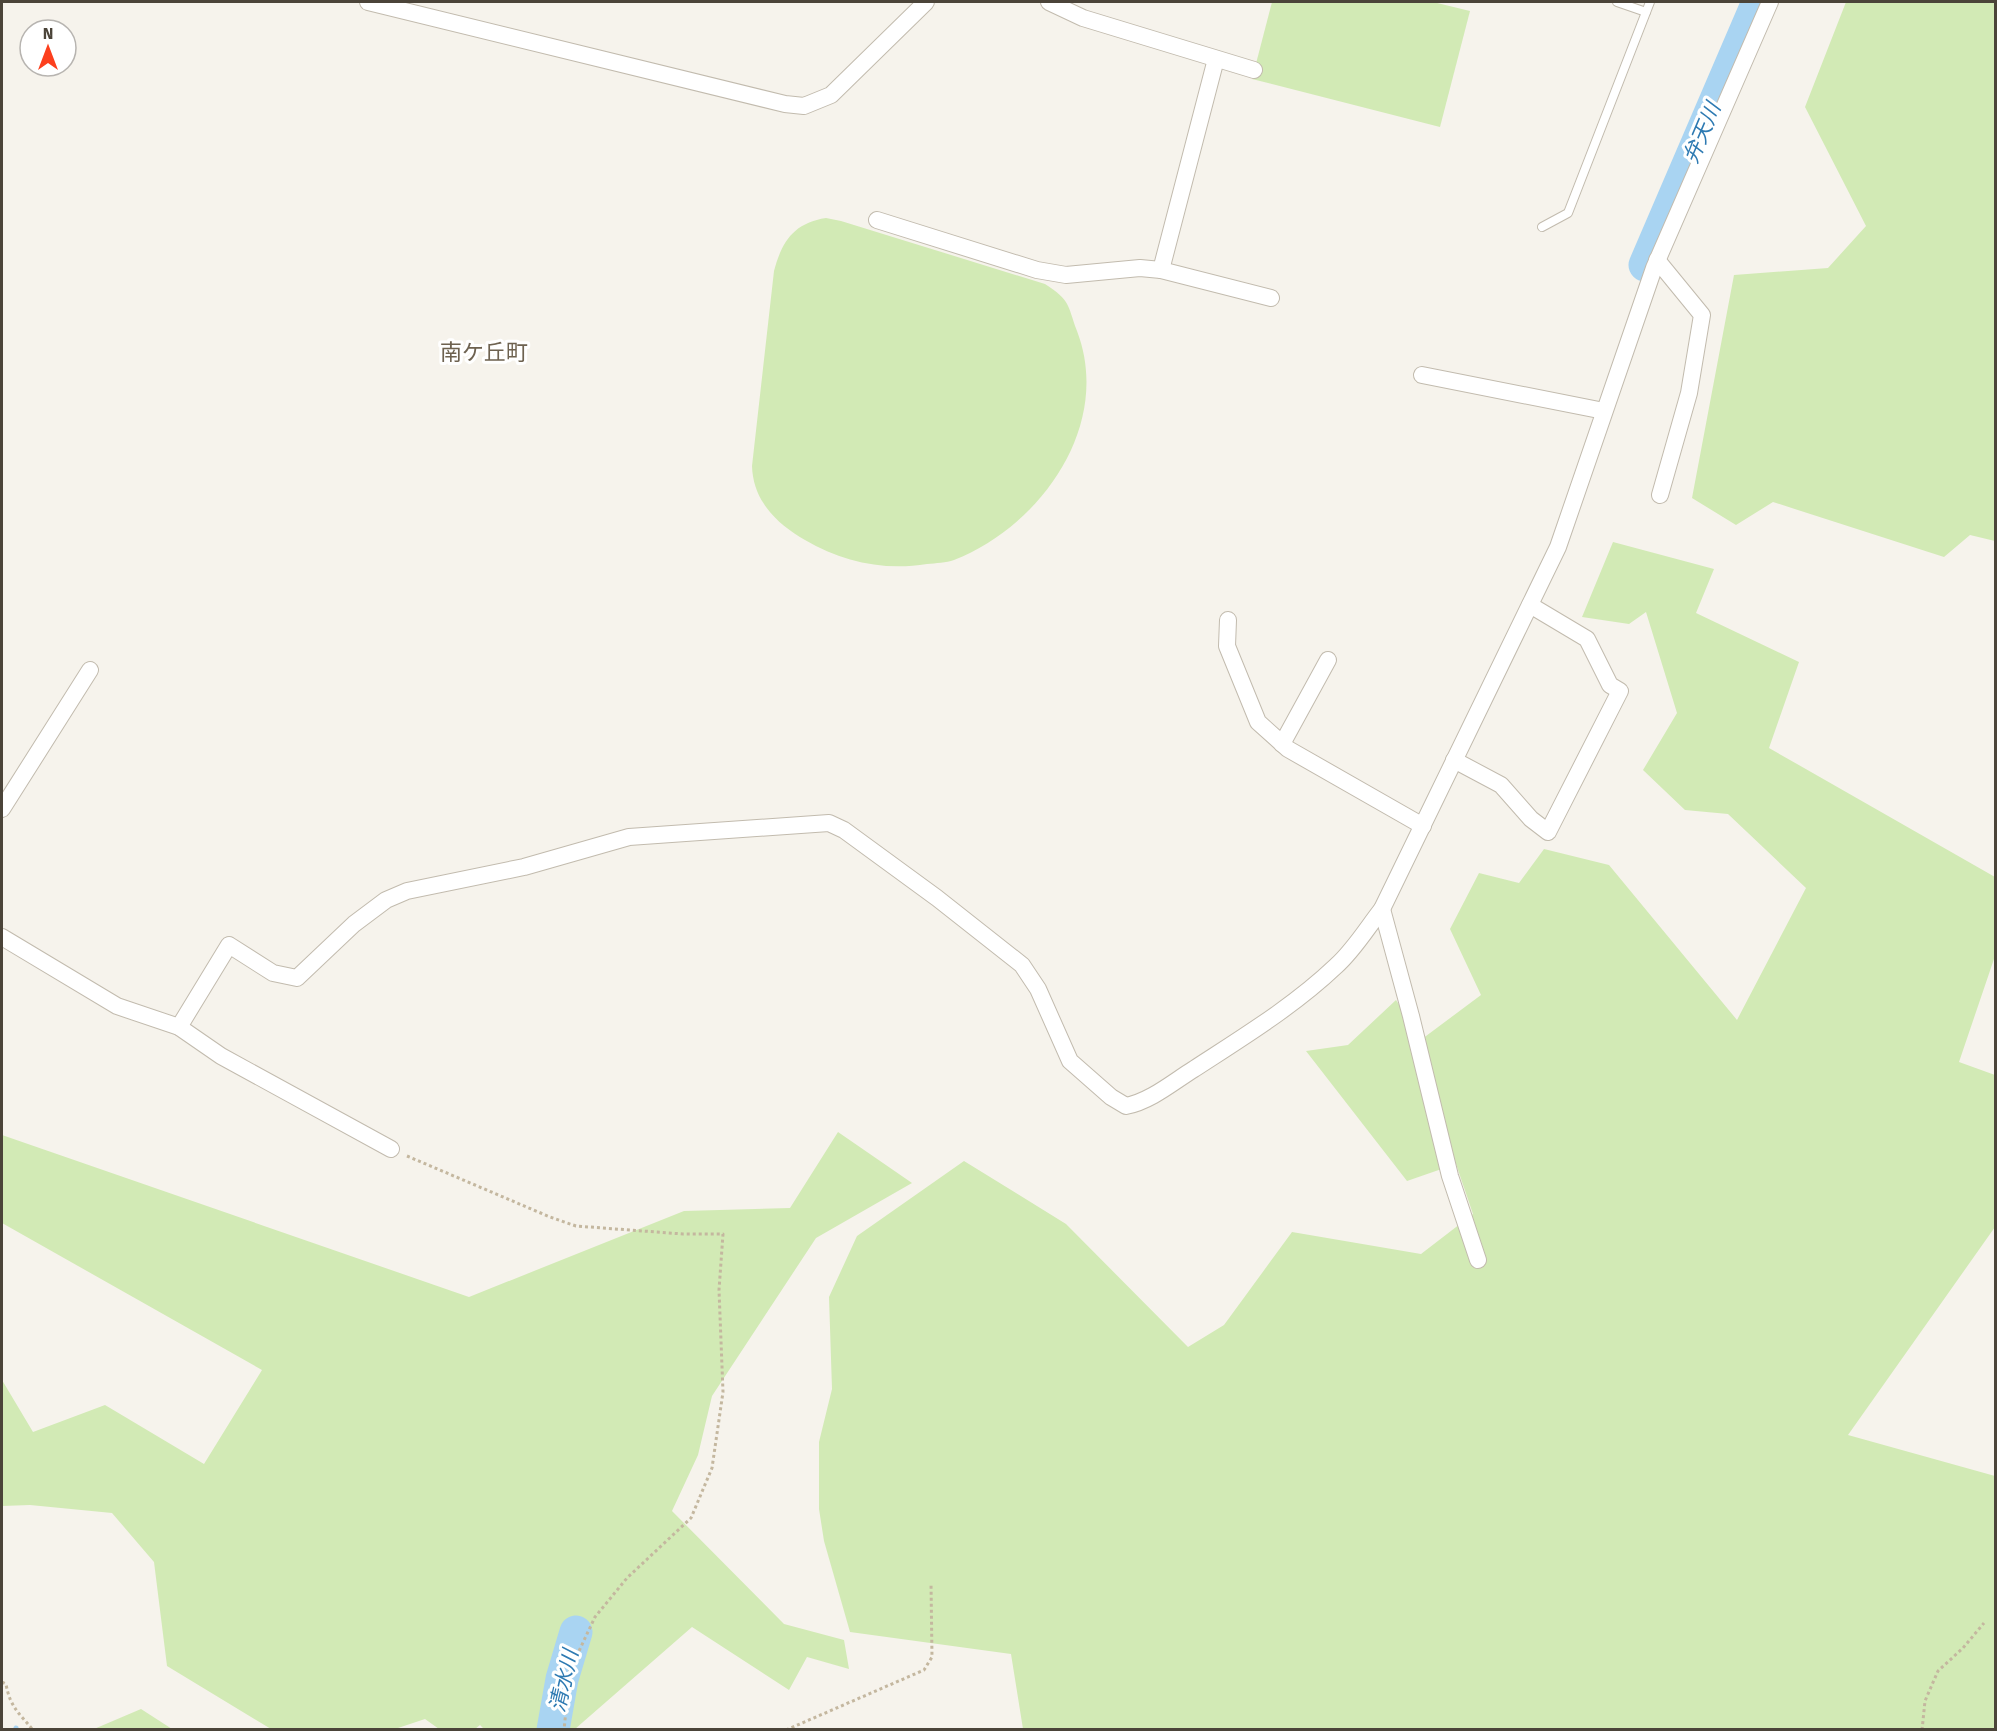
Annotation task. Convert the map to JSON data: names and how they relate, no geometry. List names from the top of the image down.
{
  "districts": ["南ケ丘町"],
  "water": ["弁天川", "清水川"],
  "north": "top"
}
